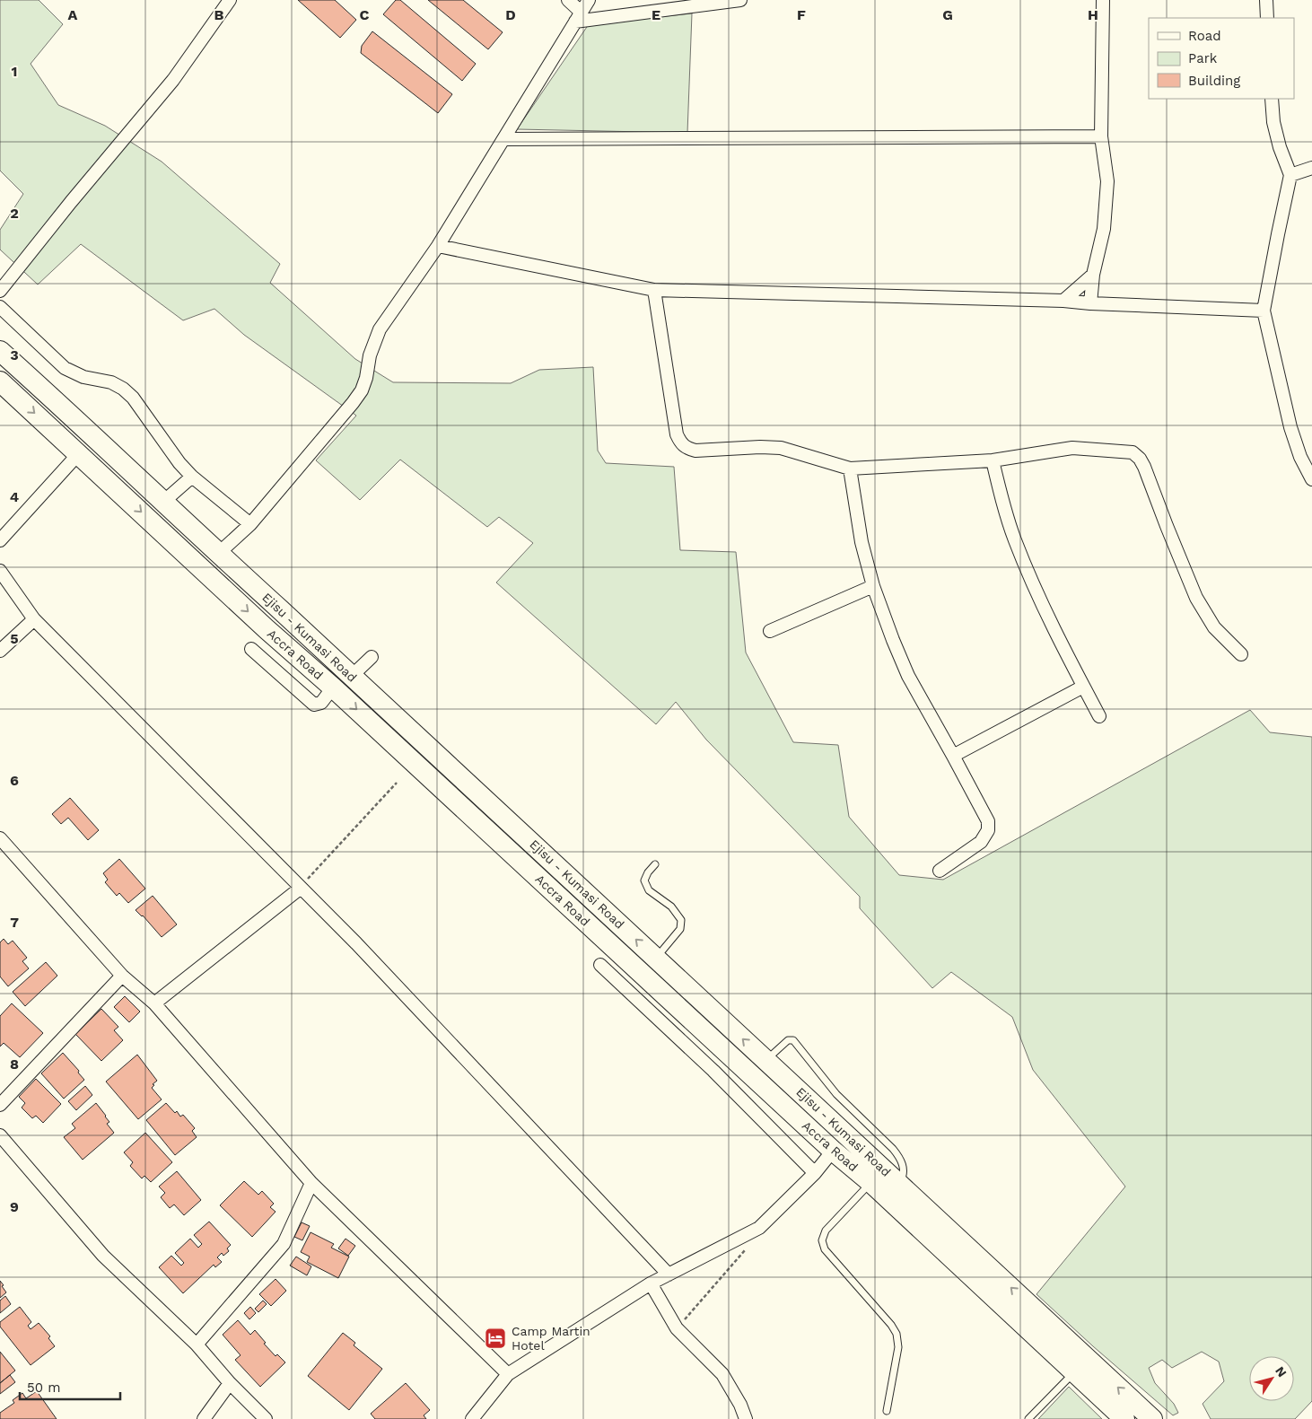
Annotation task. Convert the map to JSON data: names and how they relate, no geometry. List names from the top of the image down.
{
  "streets": {
    "highway": ["Ejisu - Kumasi Road", "Accra Road"]
  },
  "one_way": ["Ejisu - Kumasi Road", "Accra Road"],
  "places": {
    "hotel": ["Camp Martin Hotel"]
  },
  "legend": ["Road", "Park", "Building"],
  "scale_bar": "50 m",
  "north": "top right",
  "grid": {
    "columns": [
      "A",
      "B",
      "C",
      "D",
      "E",
      "F",
      "G",
      "H"
    ],
    "rows": [
      "1",
      "2",
      "3",
      "4",
      "5",
      "6",
      "7",
      "8",
      "9"
    ]
  }
}
